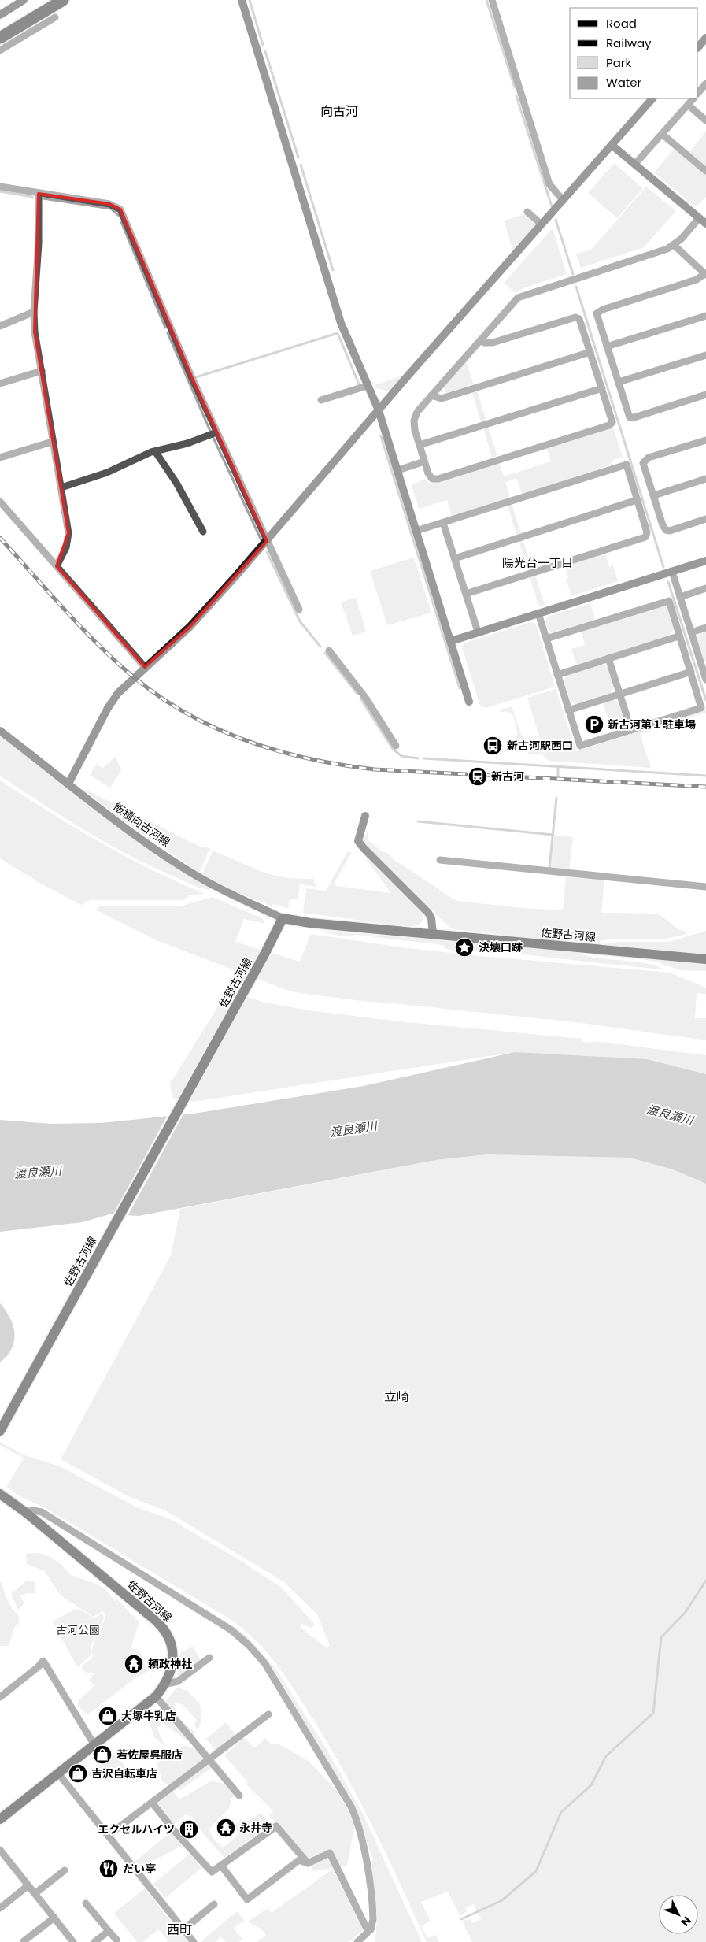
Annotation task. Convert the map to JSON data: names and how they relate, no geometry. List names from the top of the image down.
{
  "streets": {
    "main road": ["佐野古河線"],
    "street": ["飯積向古河線"]
  },
  "crossings": [
    ["飯積向古河線", "佐野古河線"]
  ],
  "districts": [
    "向古河",
    "陽光台一丁目",
    "立崎",
    "西町"
  ],
  "water": ["渡良瀬川"],
  "parks": ["古河公園"],
  "places": {
    "parking": ["新古河第１駐車場"],
    "bus stop": ["新古河駅西口"],
    "station": ["新古河"],
    "place": ["決壊口跡"],
    "temple": ["頼政神社", "永井寺"],
    "shop": ["大塚牛乳店", "若佐屋呉服店", "吉沢自転車店"],
    "building": ["エクセルハイツ"],
    "restaurant": ["だい亭"]
  },
  "legend": [
    "Road",
    "Railway",
    "Park",
    "Water"
  ],
  "north": "bottom right"
}
